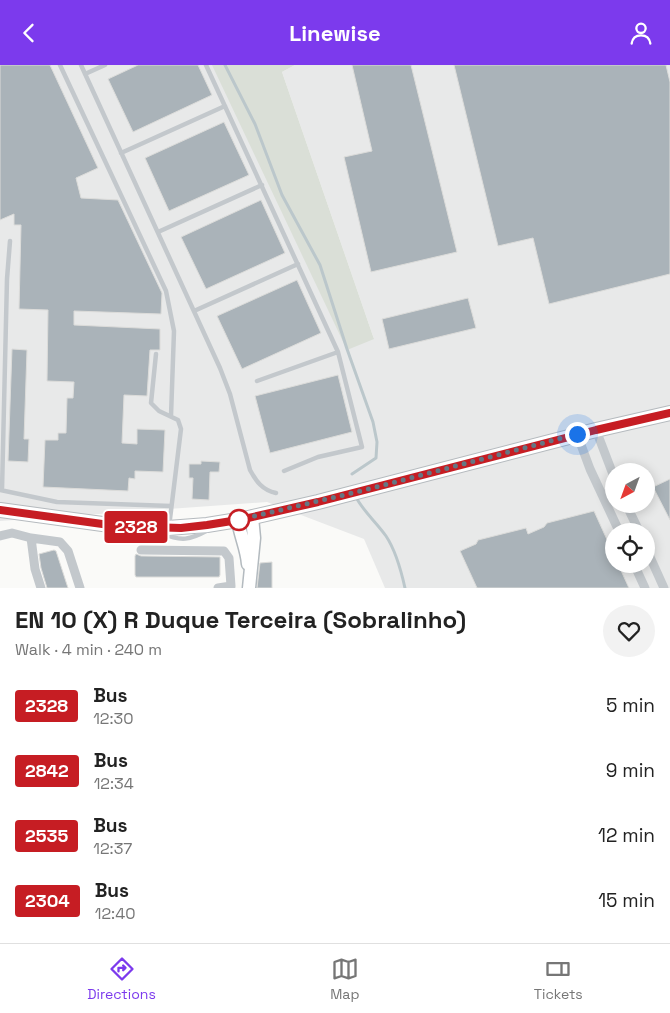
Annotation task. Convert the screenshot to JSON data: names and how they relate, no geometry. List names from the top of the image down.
{
  "lines": ["bus line 2328"],
  "north": "bottom left",
  "page": {
    "header": "Linewise",
    "on_map": "2328",
    "heading": ["EN 10 (X) R Duque Terceira (Sobralinho)", "Walk · 4 min · 240 m"],
    "list": [
      {
        "mark": "2328",
        "name": "Bus",
        "note": "12:30",
        "value": "5 min"
      },
      {
        "mark": "2842",
        "name": "Bus",
        "note": "12:34",
        "value": "9 min"
      },
      {
        "mark": "2535",
        "name": "Bus",
        "note": "12:37",
        "value": "12 min"
      },
      {
        "mark": "2304",
        "name": "Bus",
        "note": "12:40",
        "value": "15 min"
      }
    ],
    "tabs": ["Directions", "Map", "Tickets"]
  }
}
